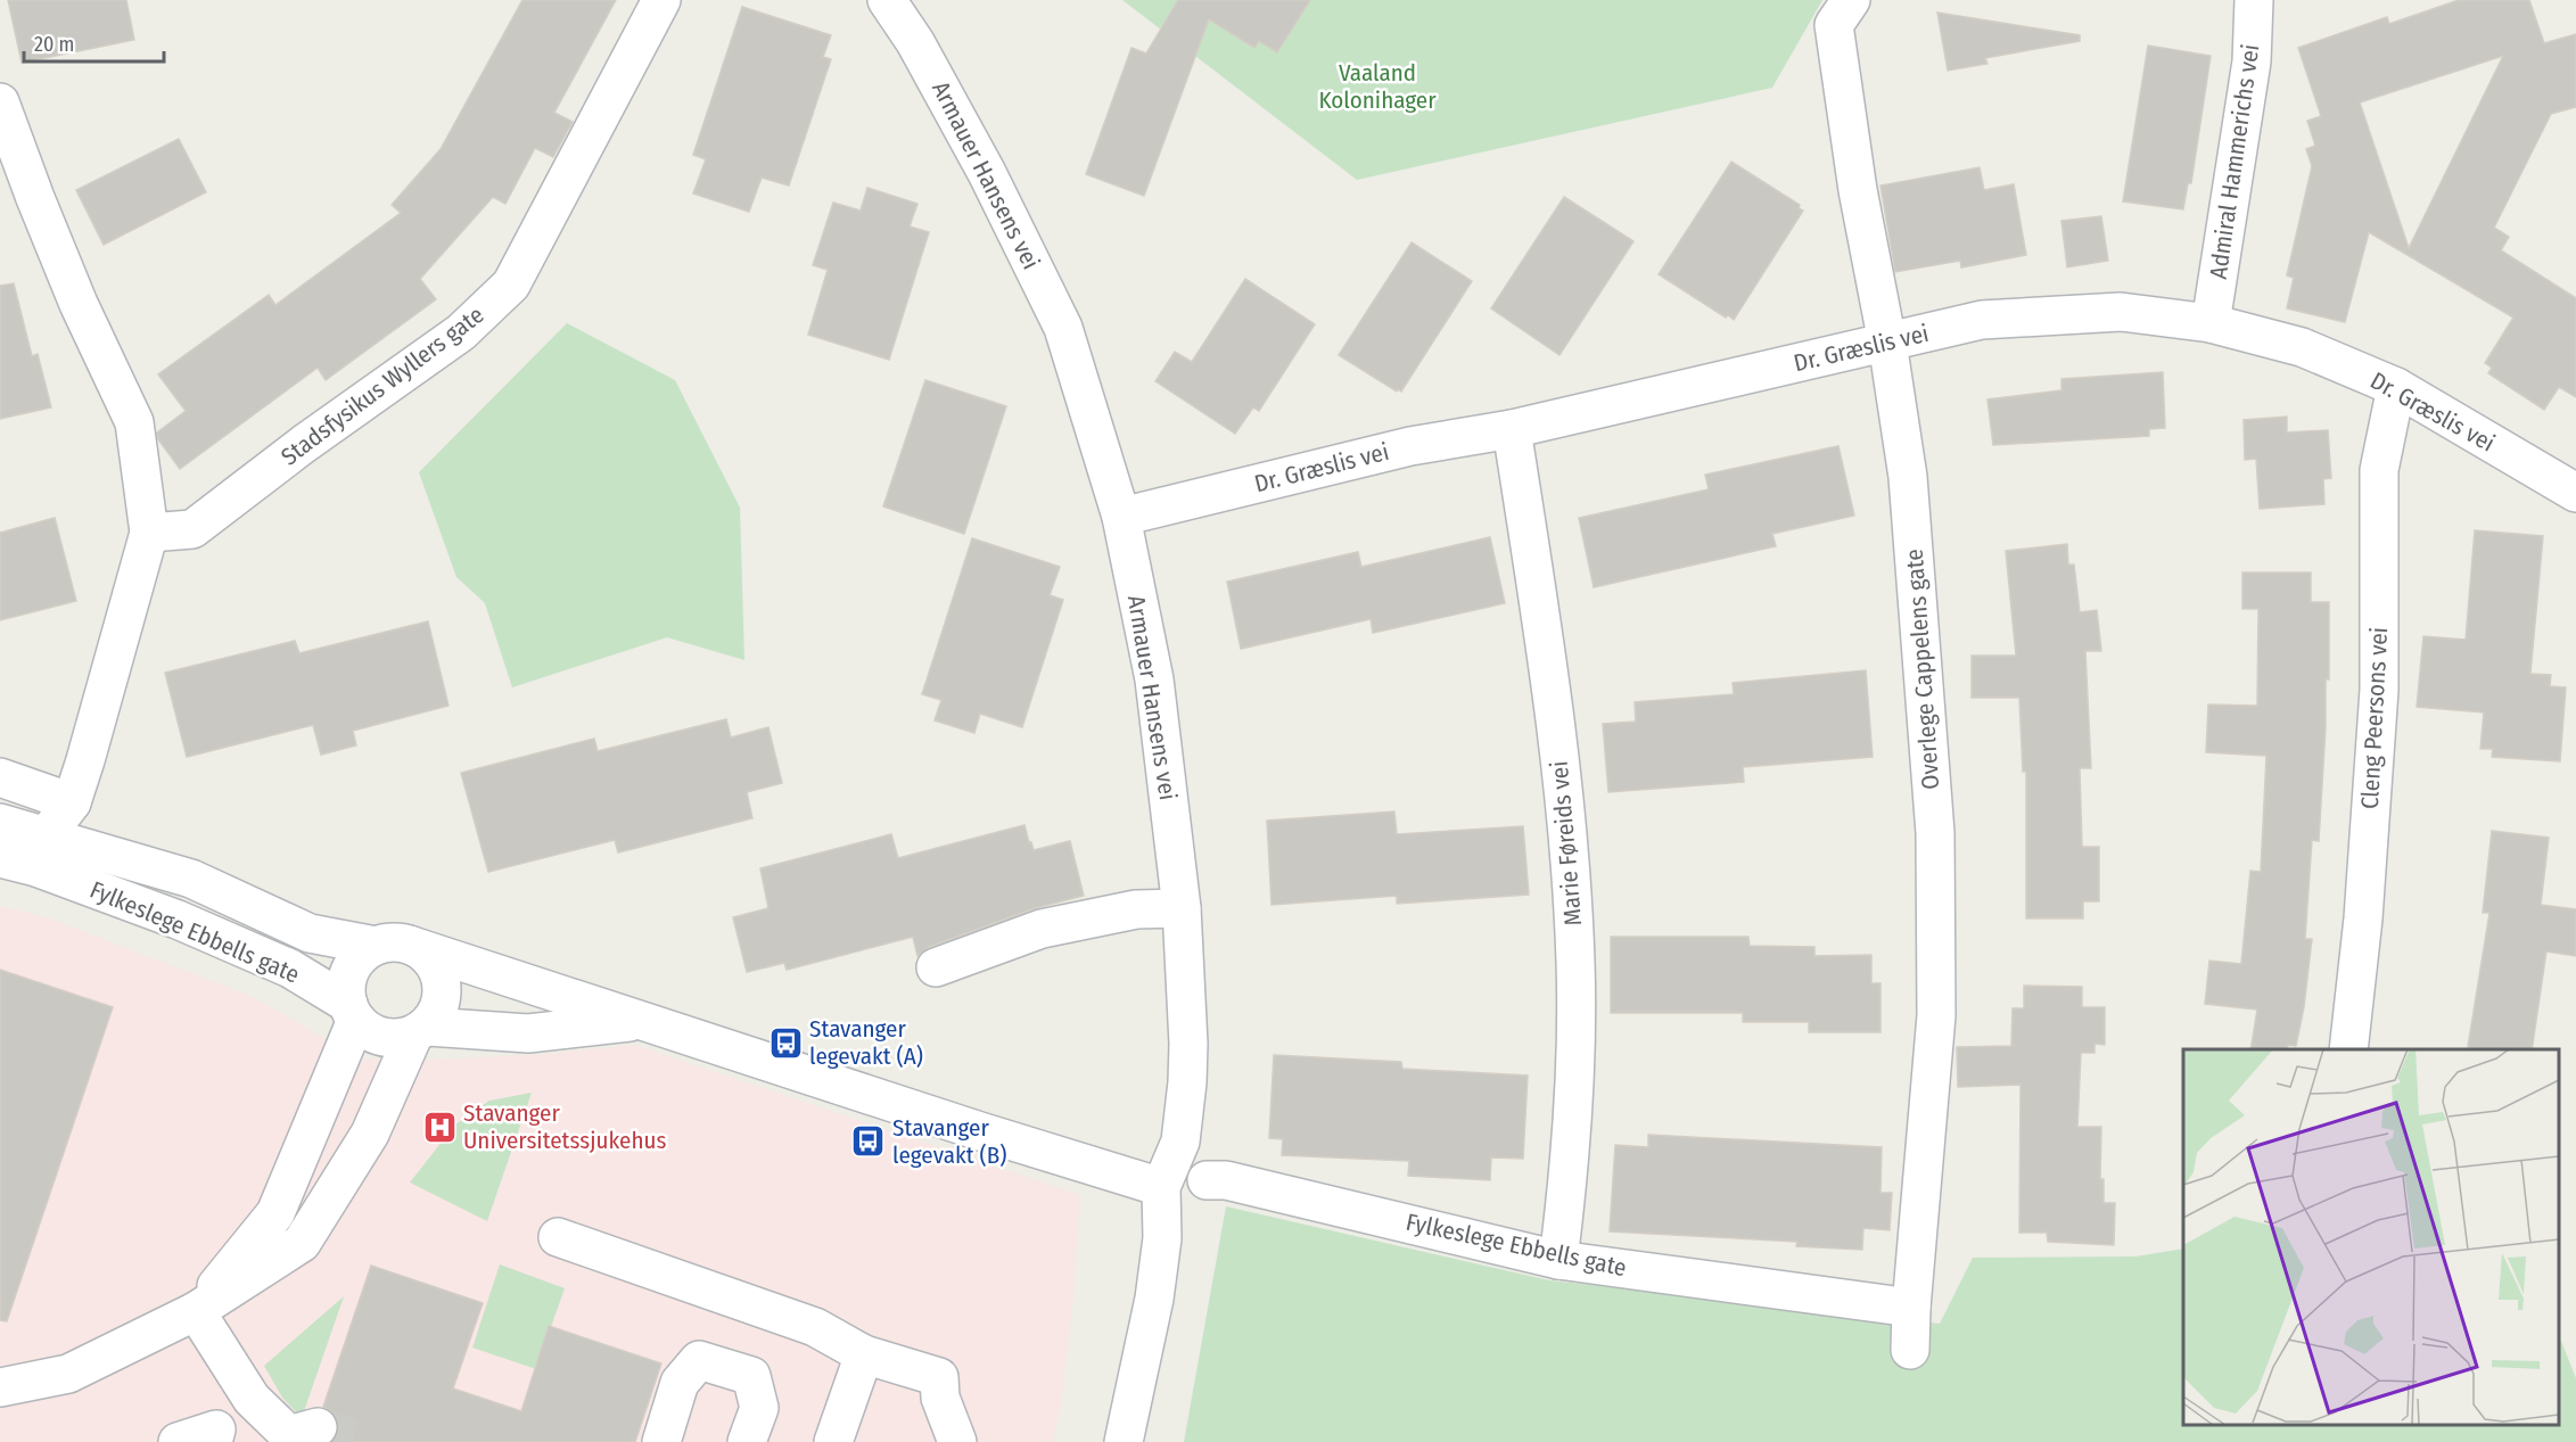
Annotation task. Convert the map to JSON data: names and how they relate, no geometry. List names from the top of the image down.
{
  "streets": {
    "street": [
      "Admiral Hammerichs vei",
      "Armauer Hansens vei",
      "Dr. Græslis vei",
      "Stadsfysikus Wyllers gate",
      "Overlege Cappelens gate",
      "Cleng Peersons vei",
      "Marie Føreids vei",
      "Fylkeslege Ebbells gate"
    ]
  },
  "crossings": [
    ["Admiral Hammerichs vei", "Dr. Græslis vei"],
    ["Armauer Hansens vei", "Dr. Græslis vei"],
    ["Armauer Hansens vei", "Fylkeslege Ebbells gate"],
    ["Dr. Græslis vei", "Overlege Cappelens gate"],
    ["Dr. Græslis vei", "Cleng Peersons vei"],
    ["Dr. Græslis vei", "Marie Føreids vei"],
    ["Overlege Cappelens gate", "Fylkeslege Ebbells gate"],
    ["Marie Føreids vei", "Fylkeslege Ebbells gate"]
  ],
  "parks": ["Vaaland Kolonihager"],
  "places": {
    "bus stop": ["Stavanger legevakt (A)", "Stavanger legevakt (B)"],
    "hospital": ["Stavanger Universitetssjukehus"]
  },
  "scale_bar": "20 m"
}
